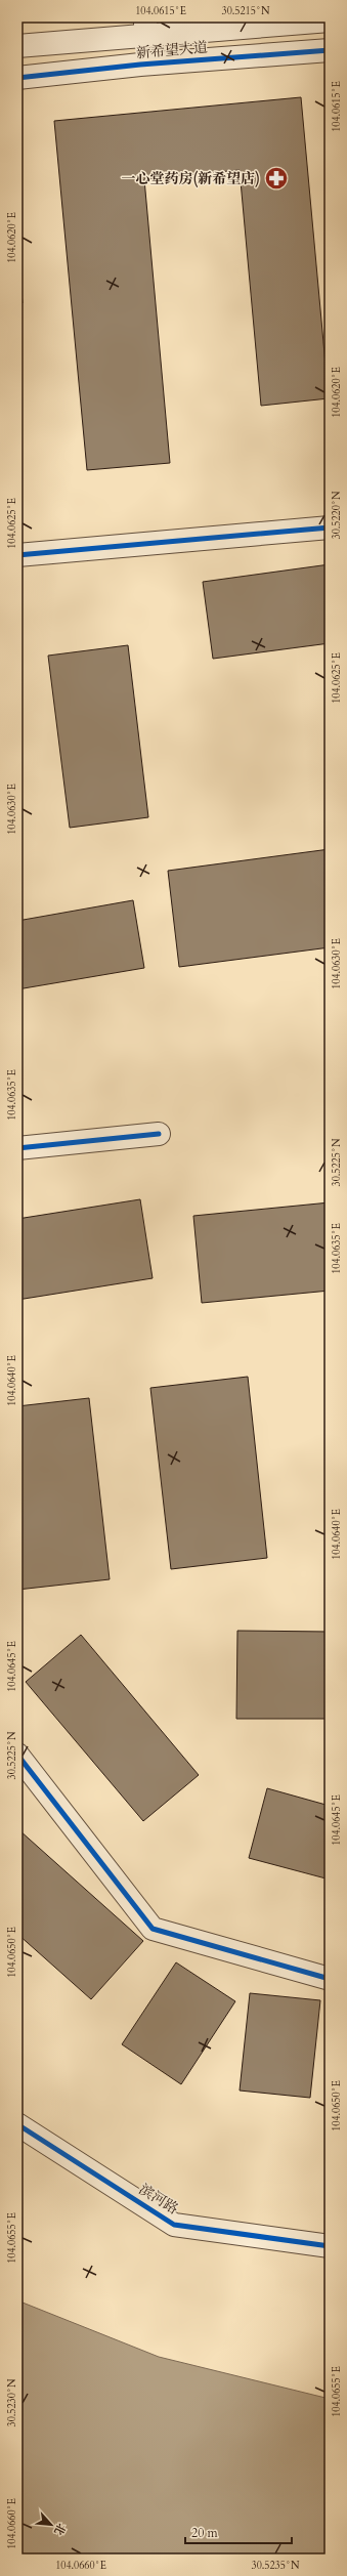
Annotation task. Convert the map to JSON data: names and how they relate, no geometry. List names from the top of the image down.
{
  "streets": {
    "street": ["新希望大道", "滨河路"]
  },
  "places": {
    "pharmacy": ["一心堂药房(新希望店)"]
  },
  "scale_bar": "20 m",
  "north": "bottom right",
  "coordinates": [
    "104.0615°E",
    "30.5215°N",
    "104.0620°E",
    "30.5220°N",
    "104.0625°E",
    "104.0630°E",
    "104.0635°E",
    "30.5225°N",
    "104.0640°E",
    "104.0645°E",
    "104.0650°E",
    "104.0655°E",
    "30.5230°N",
    "104.0660°E",
    "30.5235°N"
  ]
}
